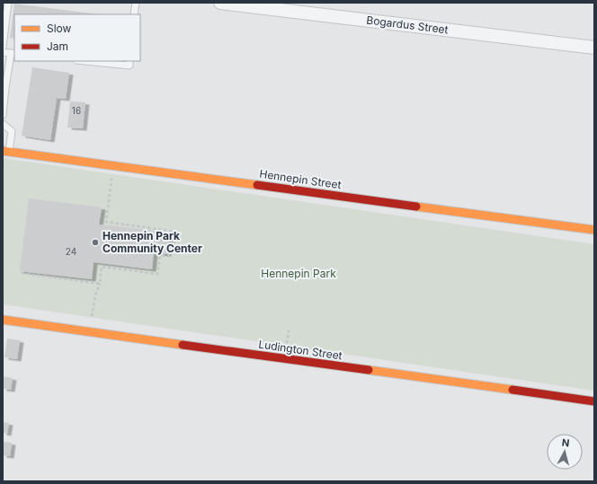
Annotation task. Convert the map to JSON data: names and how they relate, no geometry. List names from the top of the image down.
{
  "streets": {
    "street": ["Bogardus Street", "Hennepin Street", "Ludington Street"]
  },
  "parks": ["Hennepin Park"],
  "places": ["Hennepin Park Community Center"],
  "house_numbers": ["16", "24"],
  "legend": ["Slow", "Jam"],
  "north": "top"
}
